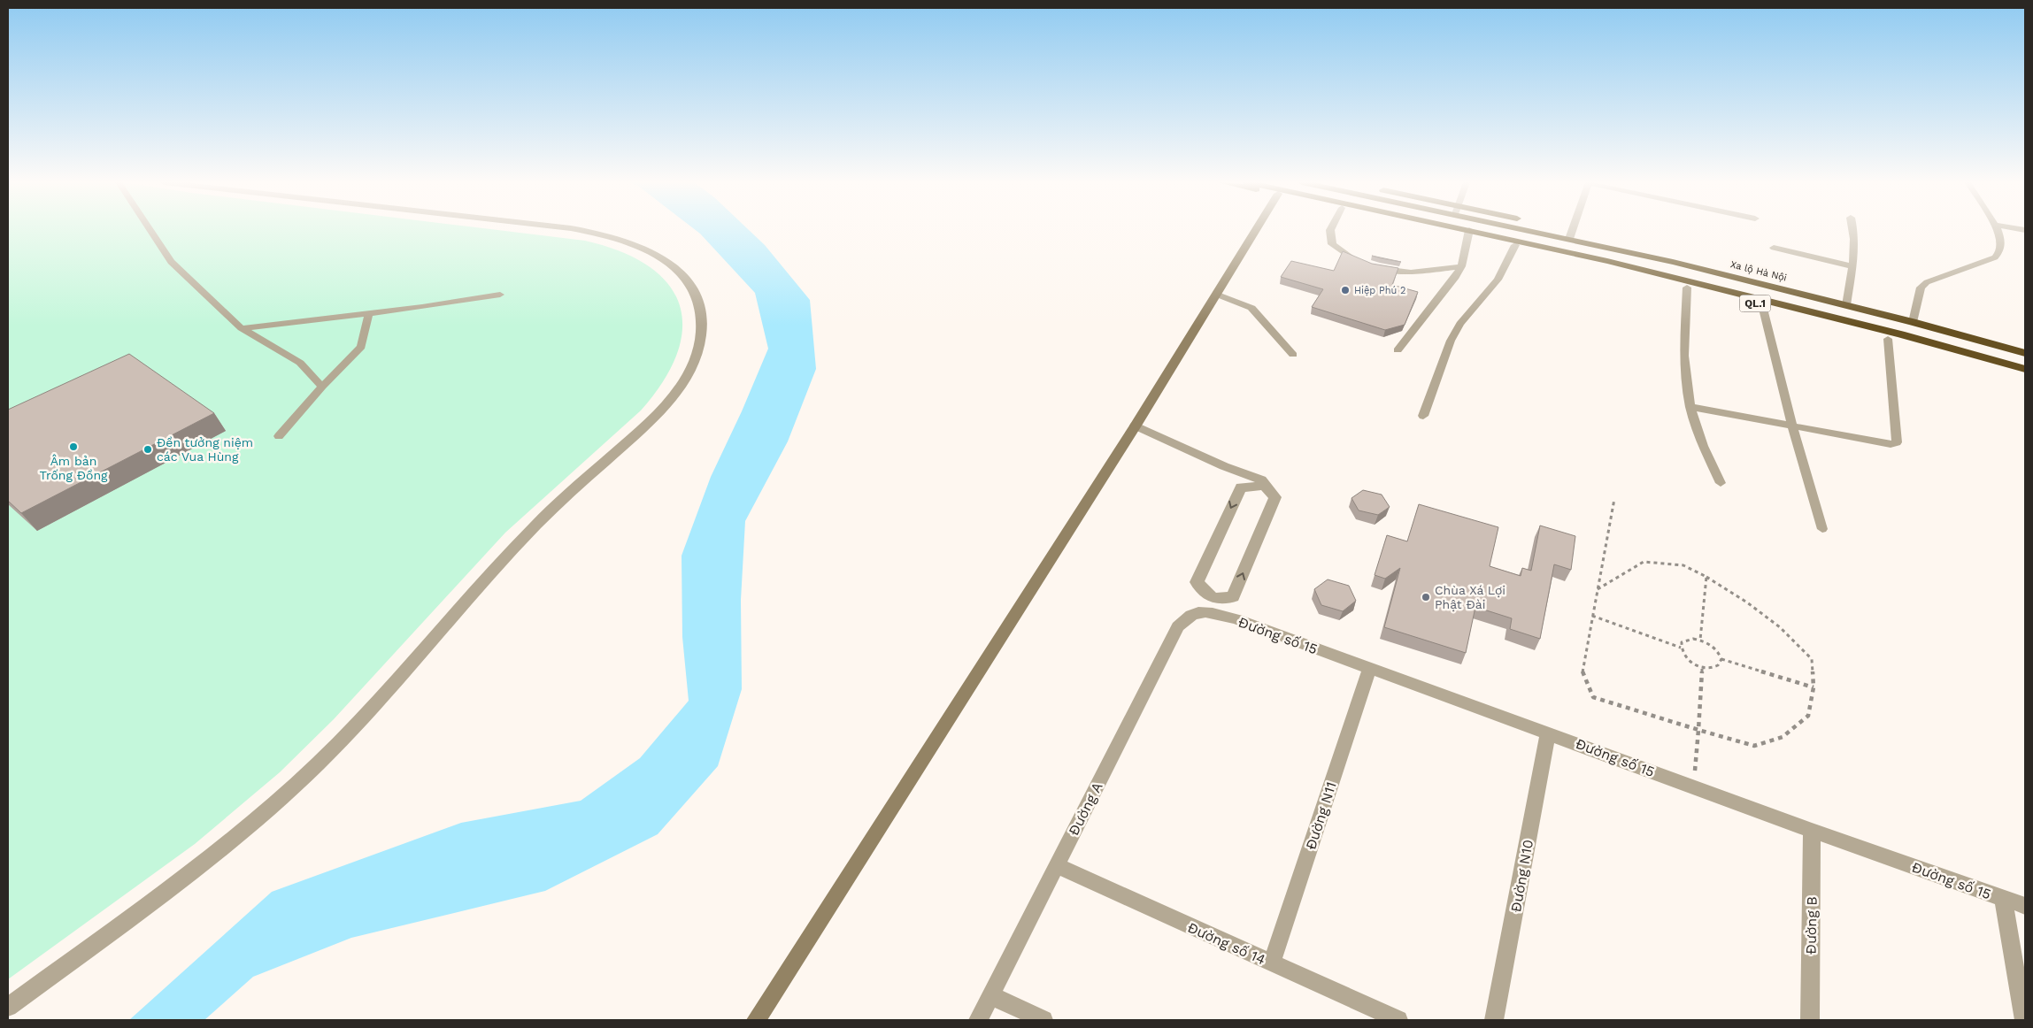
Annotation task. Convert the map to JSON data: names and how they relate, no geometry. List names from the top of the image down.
{
  "streets": {
    "highway": ["Xa lộ Hà Nội", "QL.1"],
    "street": [
      "Đường số 15",
      "Đường A",
      "Đường N11",
      "Đường N10",
      "Đường B",
      "Đường số 14"
    ]
  },
  "crossings": [
    ["Đường số 15", "Đường A"],
    ["Đường số 15", "Đường N11"],
    ["Đường số 15", "Đường N10"],
    ["Đường số 15", "Đường B"],
    ["Đường A", "Đường số 14"],
    ["Đường N11", "Đường số 14"]
  ],
  "places": [
    "Hiệp Phú 2",
    "Âm bản Trống Đồng",
    "Đền tưởng niệm các Vua Hùng",
    "Chùa Xá Lợi Phật Đài"
  ]
}
